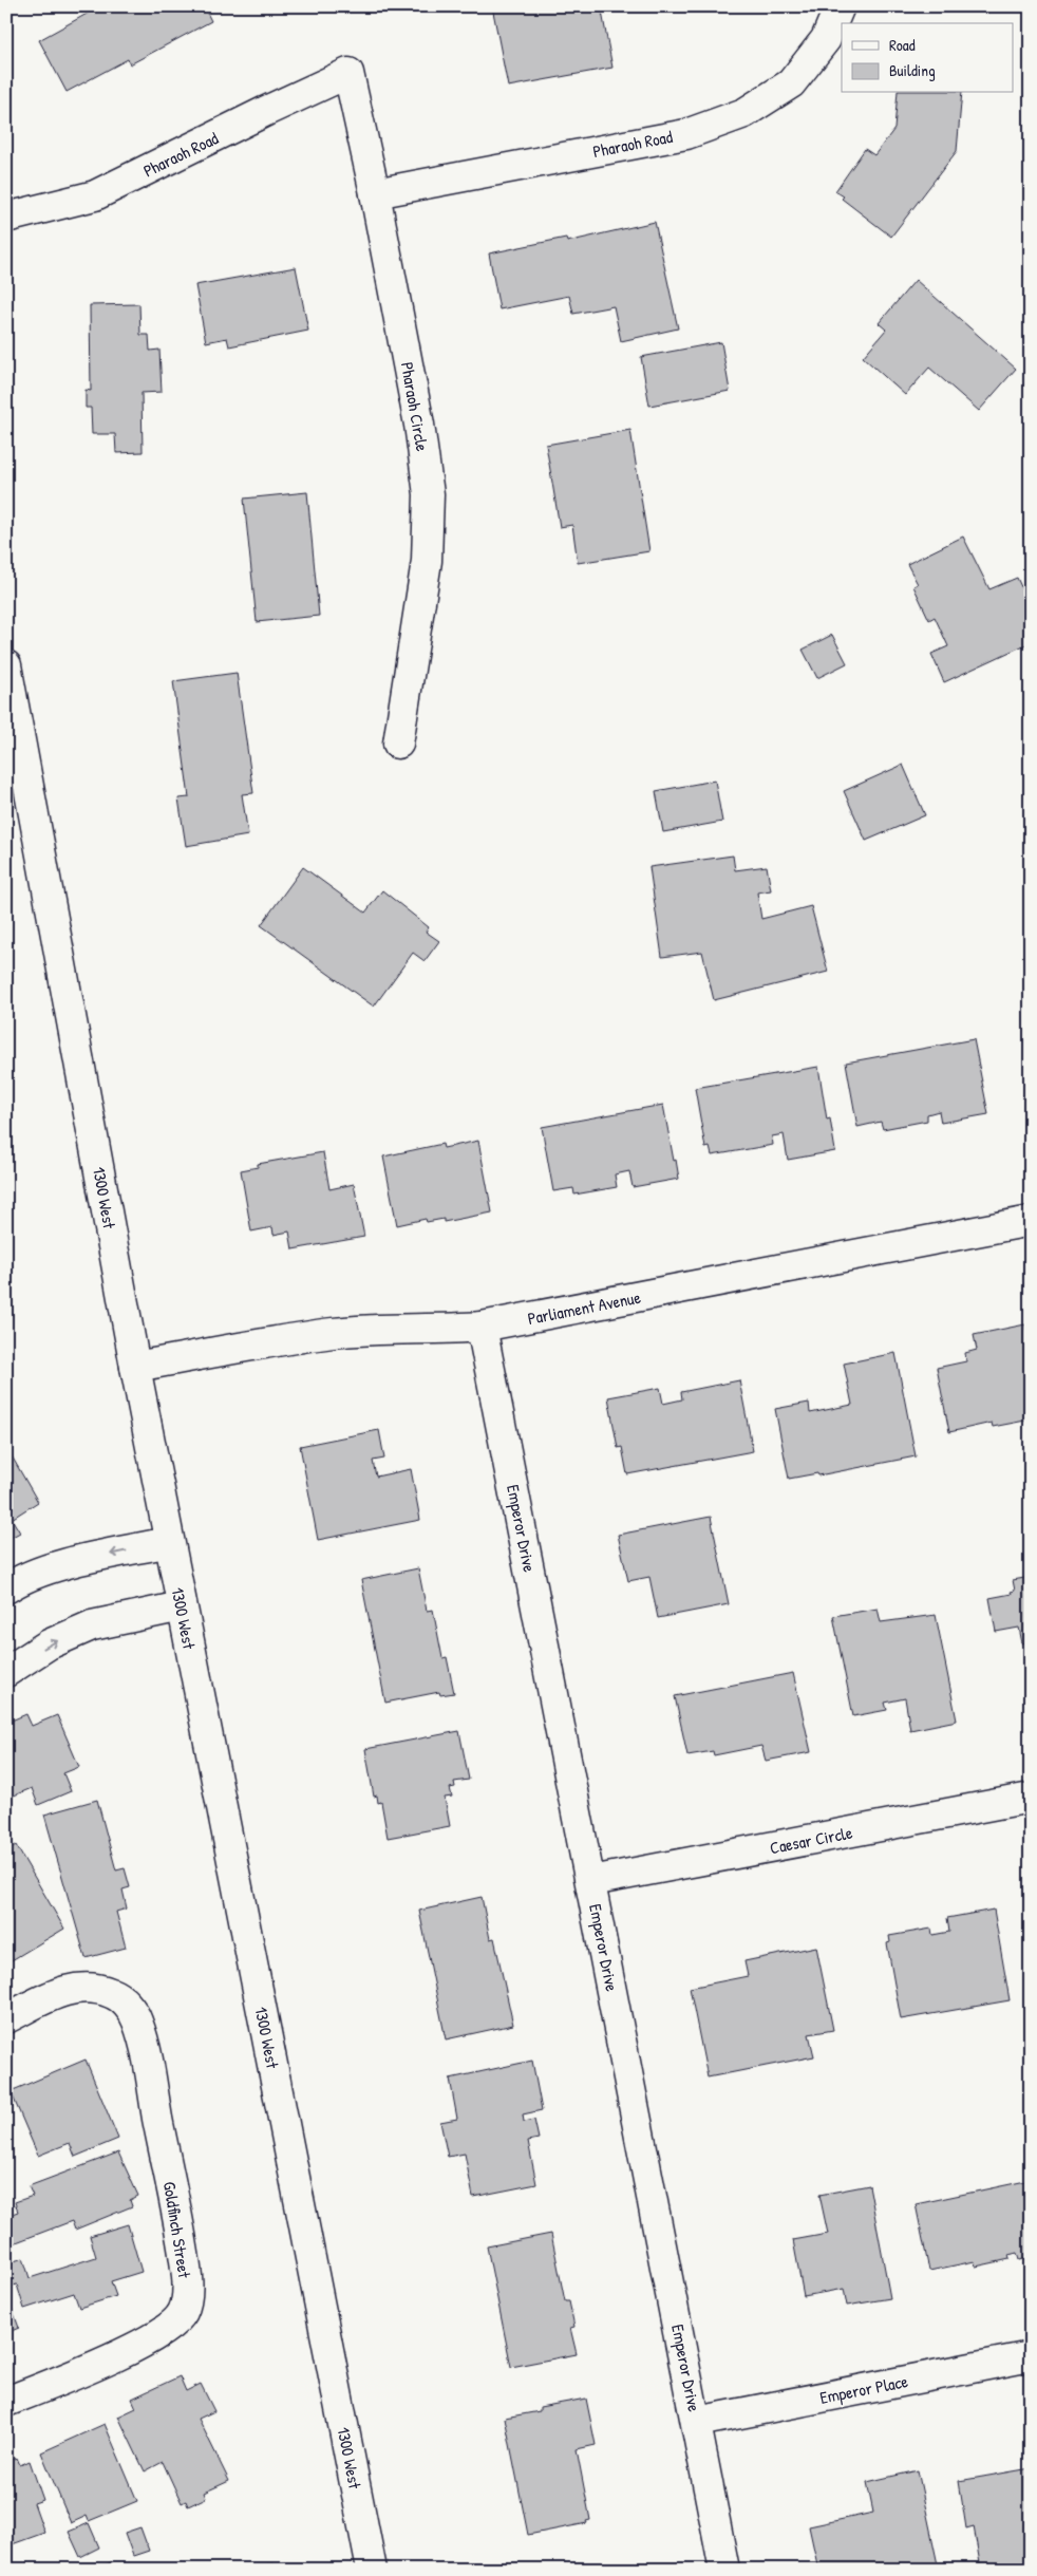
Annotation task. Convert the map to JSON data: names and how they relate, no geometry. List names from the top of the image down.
{
  "streets": {
    "street": [
      "Pharaoh Road",
      "Pharaoh Circle",
      "1300 West",
      "Parliament Avenue",
      "Emperor Drive",
      "Caesar Circle",
      "Goldfinch Street",
      "Emperor Place"
    ]
  },
  "crossings": [
    ["Pharaoh Road", "Pharaoh Circle"],
    ["1300 West", "Parliament Avenue"],
    ["Parliament Avenue", "Emperor Drive"],
    ["Emperor Drive", "Caesar Circle"],
    ["Emperor Drive", "Emperor Place"]
  ],
  "legend": ["Road", "Building"]
}
